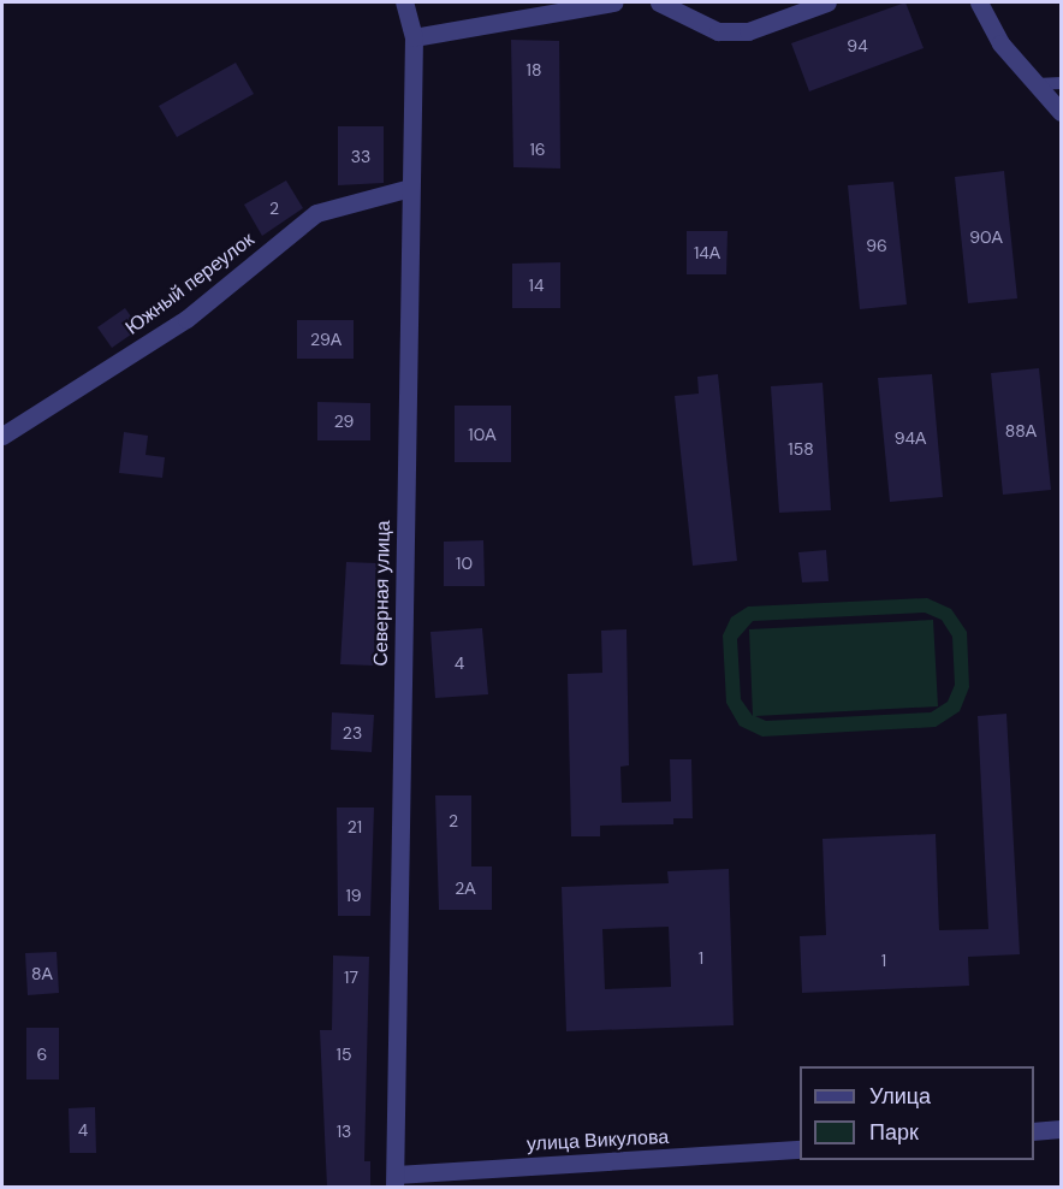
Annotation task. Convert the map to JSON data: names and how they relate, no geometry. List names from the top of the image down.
{
  "streets": {
    "street": ["Южный переулок", "Северная улица", "улица Викулова"]
  },
  "crossings": [
    ["Южный переулок", "Северная улица"],
    ["Северная улица", "улица Викулова"]
  ],
  "house_numbers": [
    "94",
    "18",
    "16",
    "33",
    "2",
    "90А",
    "96",
    "14А",
    "14",
    "29А",
    "29",
    "88А",
    "10А",
    "94А",
    "158",
    "10",
    "4",
    "23",
    "2",
    "21",
    "2А",
    "19",
    "1",
    "1",
    "8А",
    "17",
    "6",
    "15",
    "4",
    "13"
  ],
  "legend": ["Улица", "Парк"]
}
